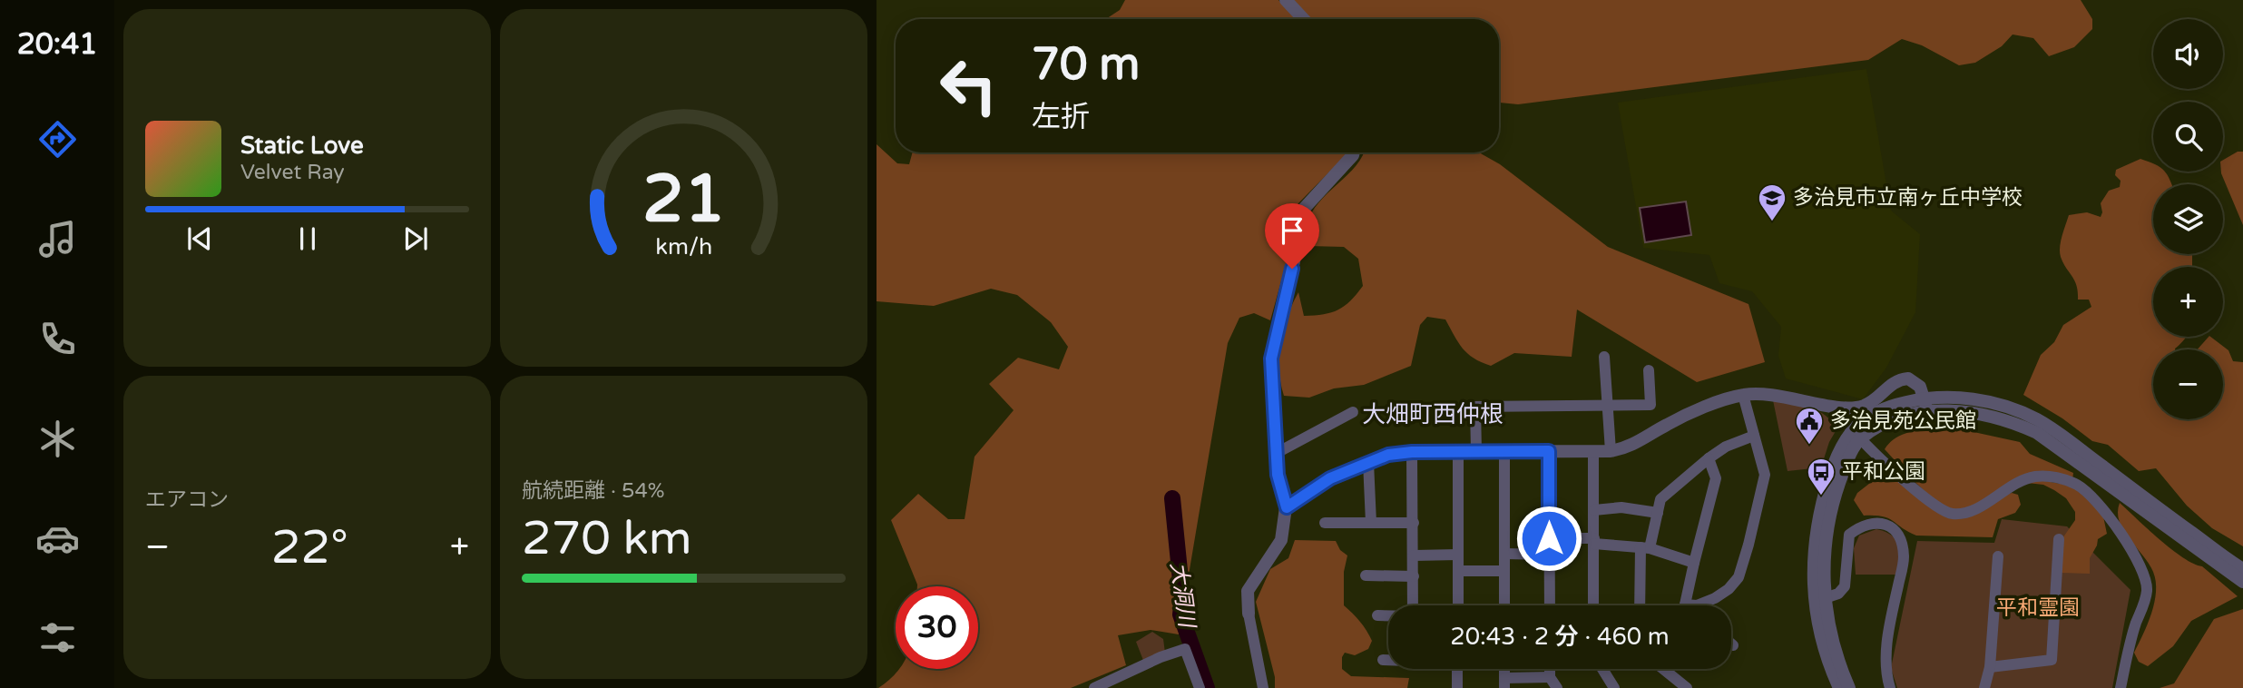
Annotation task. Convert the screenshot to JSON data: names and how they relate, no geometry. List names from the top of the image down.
{
  "districts": ["大畑町西仲根"],
  "water": ["大洞川"],
  "parks": ["平和霊園"],
  "places": {
    "school or university": ["多治見市立南ヶ丘中学校"],
    "public building": ["多治見苑公民館"],
    "bus stop": ["平和公園"]
  },
  "page": {
    "tabs": "20:41",
    "map_buttons": ["+", "−"],
    "turn": ["70 m", "左折"],
    "song": ["Static Love", "Velvet Ray"],
    "tile": [
      "エアコン",
      ["航続距離 · 54%", "270 km"]
    ],
    "heat": ["−", "22°", "+"],
    "limit": "30",
    "trip": "20:43 · 2 分 · 460 m",
    "gauge": ["21", "km/h"]
  }
}
